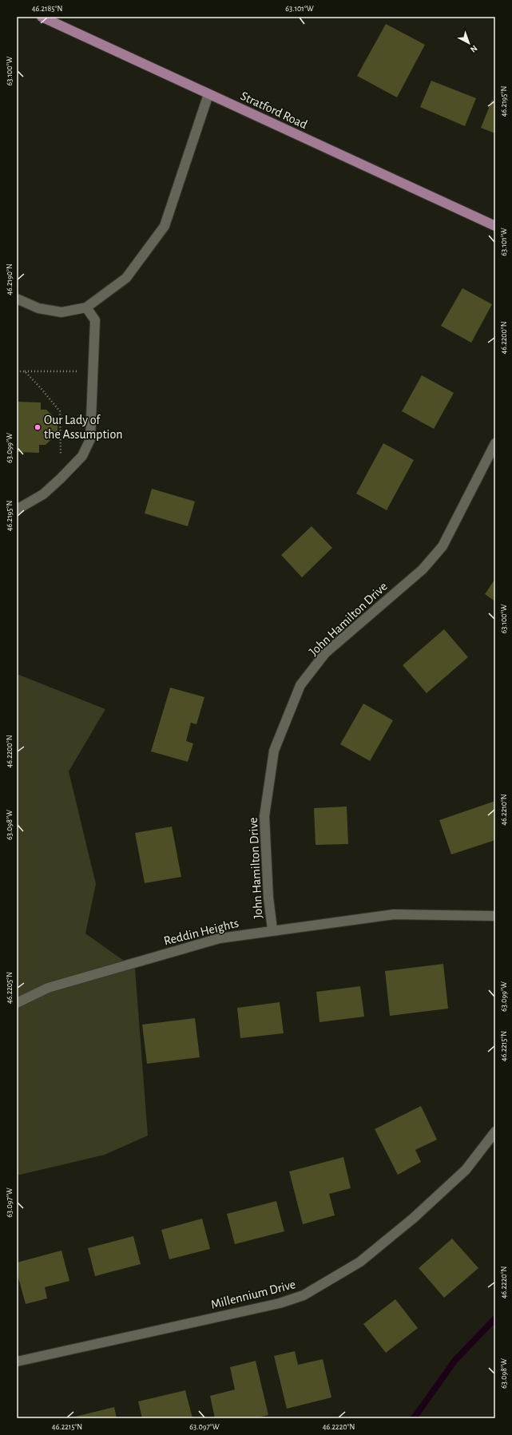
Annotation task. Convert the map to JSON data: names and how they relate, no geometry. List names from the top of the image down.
{
  "streets": {
    "main road": ["Stratford Road"],
    "street": ["John Hamilton Drive", "Reddin Heights", "Millennium Drive"]
  },
  "crossings": [
    ["John Hamilton Drive", "Reddin Heights"]
  ],
  "places": ["Our Lady of the Assumption"],
  "north": "bottom right",
  "coordinates": [
    "46.2185°N",
    "63.101°W",
    "63.100°W",
    "46.2195°N",
    "46.2190°N",
    "46.2200°N",
    "63.099°W",
    "46.2210°N",
    "63.098°W",
    "46.2205°N",
    "46.2215°N",
    "63.097°W",
    "46.2220°N"
  ]
}
